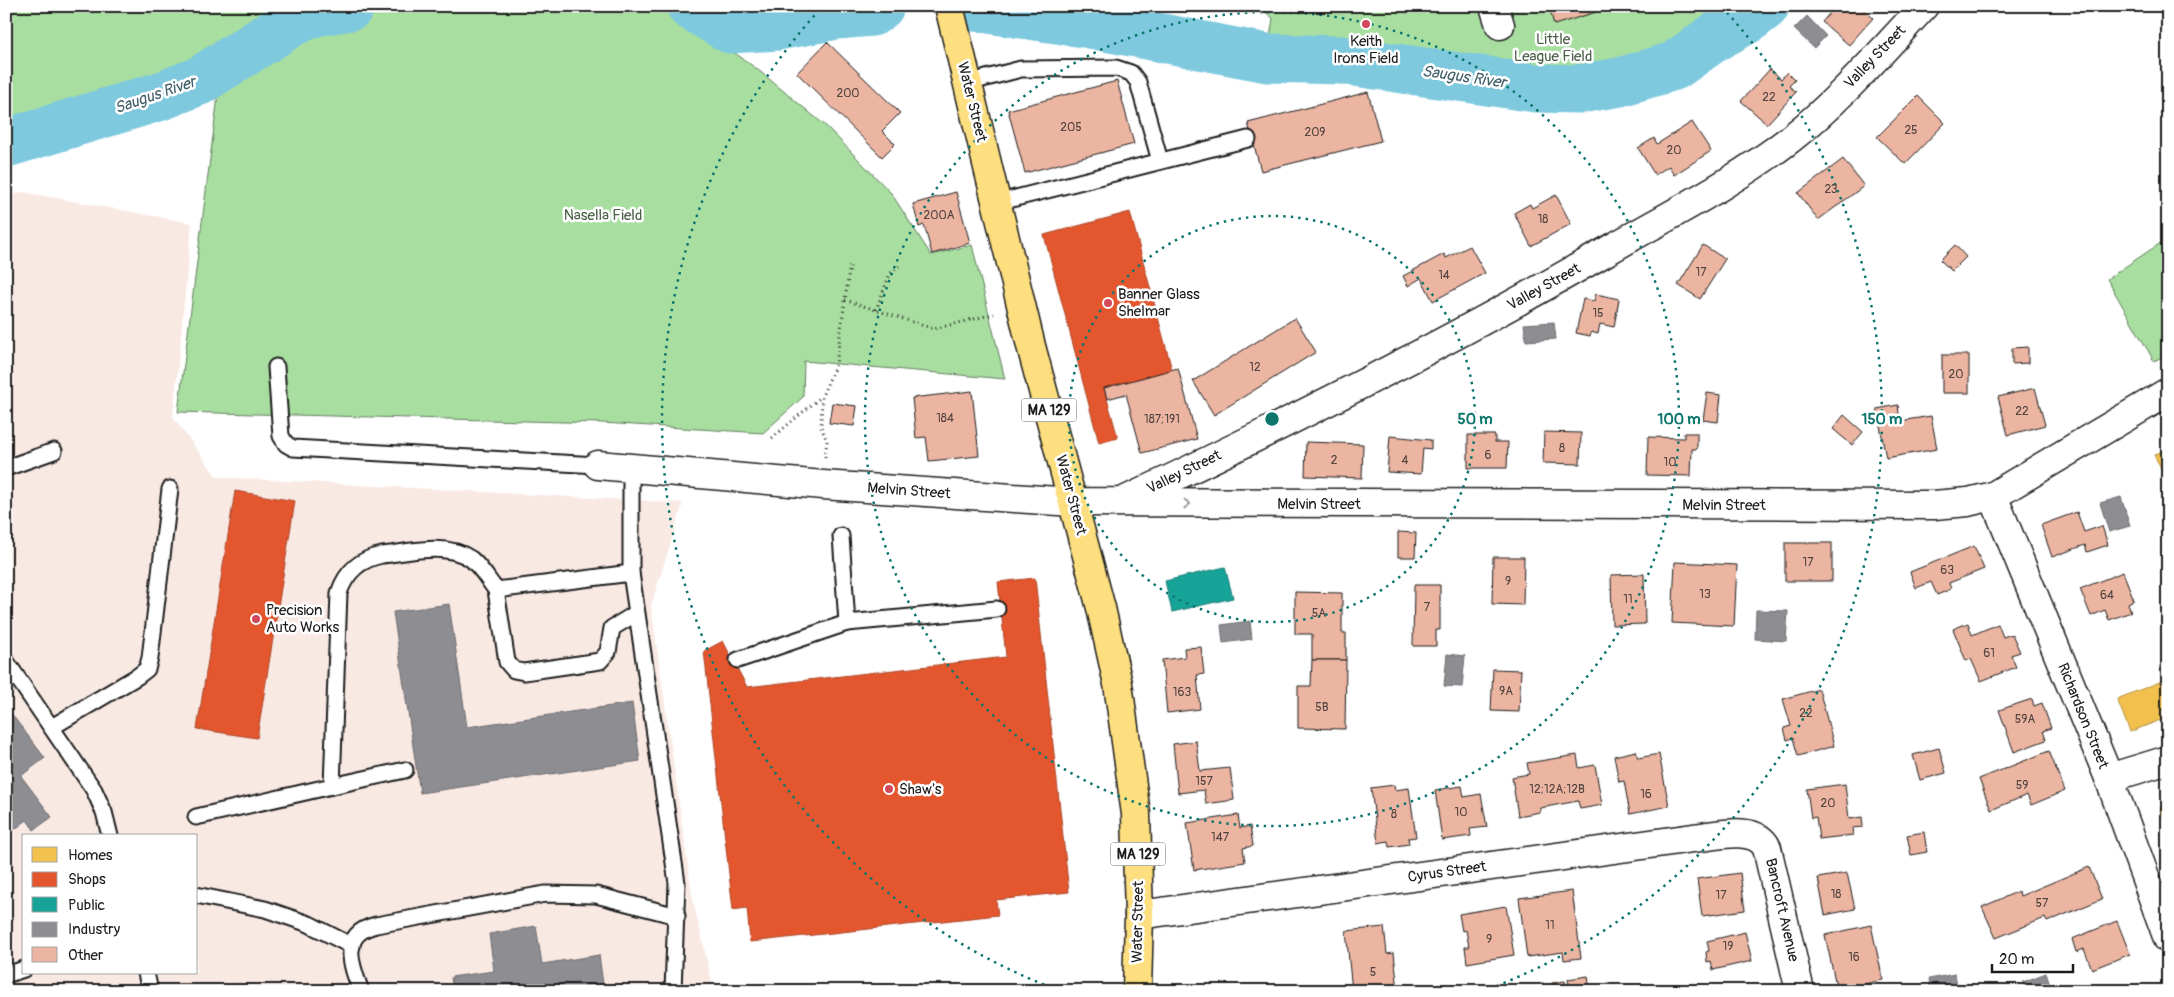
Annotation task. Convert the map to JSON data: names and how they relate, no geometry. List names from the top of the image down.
{
  "streets": {
    "main road": ["Water Street", "MA 129"],
    "street": [
      "Valley Street",
      "Melvin Street",
      "Richardson Street",
      "Cyrus Street",
      "Bancroft Avenue"
    ]
  },
  "crossings": [
    ["Valley Street", "Melvin Street"],
    ["Water Street", "Melvin Street"],
    ["Water Street", "Cyrus Street"],
    ["Melvin Street", "Richardson Street"],
    ["Cyrus Street", "Bancroft Avenue"]
  ],
  "water": ["Saugus River"],
  "parks": ["Little League Field", "Nasella Field"],
  "places": [
    "Keith Irons Field",
    "Banner Glass Shelmar",
    "Precision Auto Works",
    "Shaw's"
  ],
  "house_numbers": [
    "200",
    "22",
    "205",
    "25",
    "209",
    "20",
    "23",
    "200A",
    "18",
    "17",
    "14",
    "15",
    "12",
    "20",
    "22",
    "184",
    "187;191",
    "8",
    "6",
    "2",
    "4",
    "10",
    "17",
    "63",
    "9",
    "13",
    "64",
    "11",
    "7",
    "5A",
    "61",
    "9A",
    "163",
    "5B",
    "22",
    "59A",
    "157",
    "59",
    "12;12A;12B",
    "16",
    "20",
    "10",
    "8",
    "147",
    "18",
    "17",
    "57",
    "11",
    "9",
    "19",
    "16",
    "5"
  ],
  "legend": [
    "Homes",
    "Shops",
    "Public",
    "Industry",
    "Other"
  ],
  "scale_bar": "20 m",
  "rings": ["50 m", "100 m", "150 m"]
}
